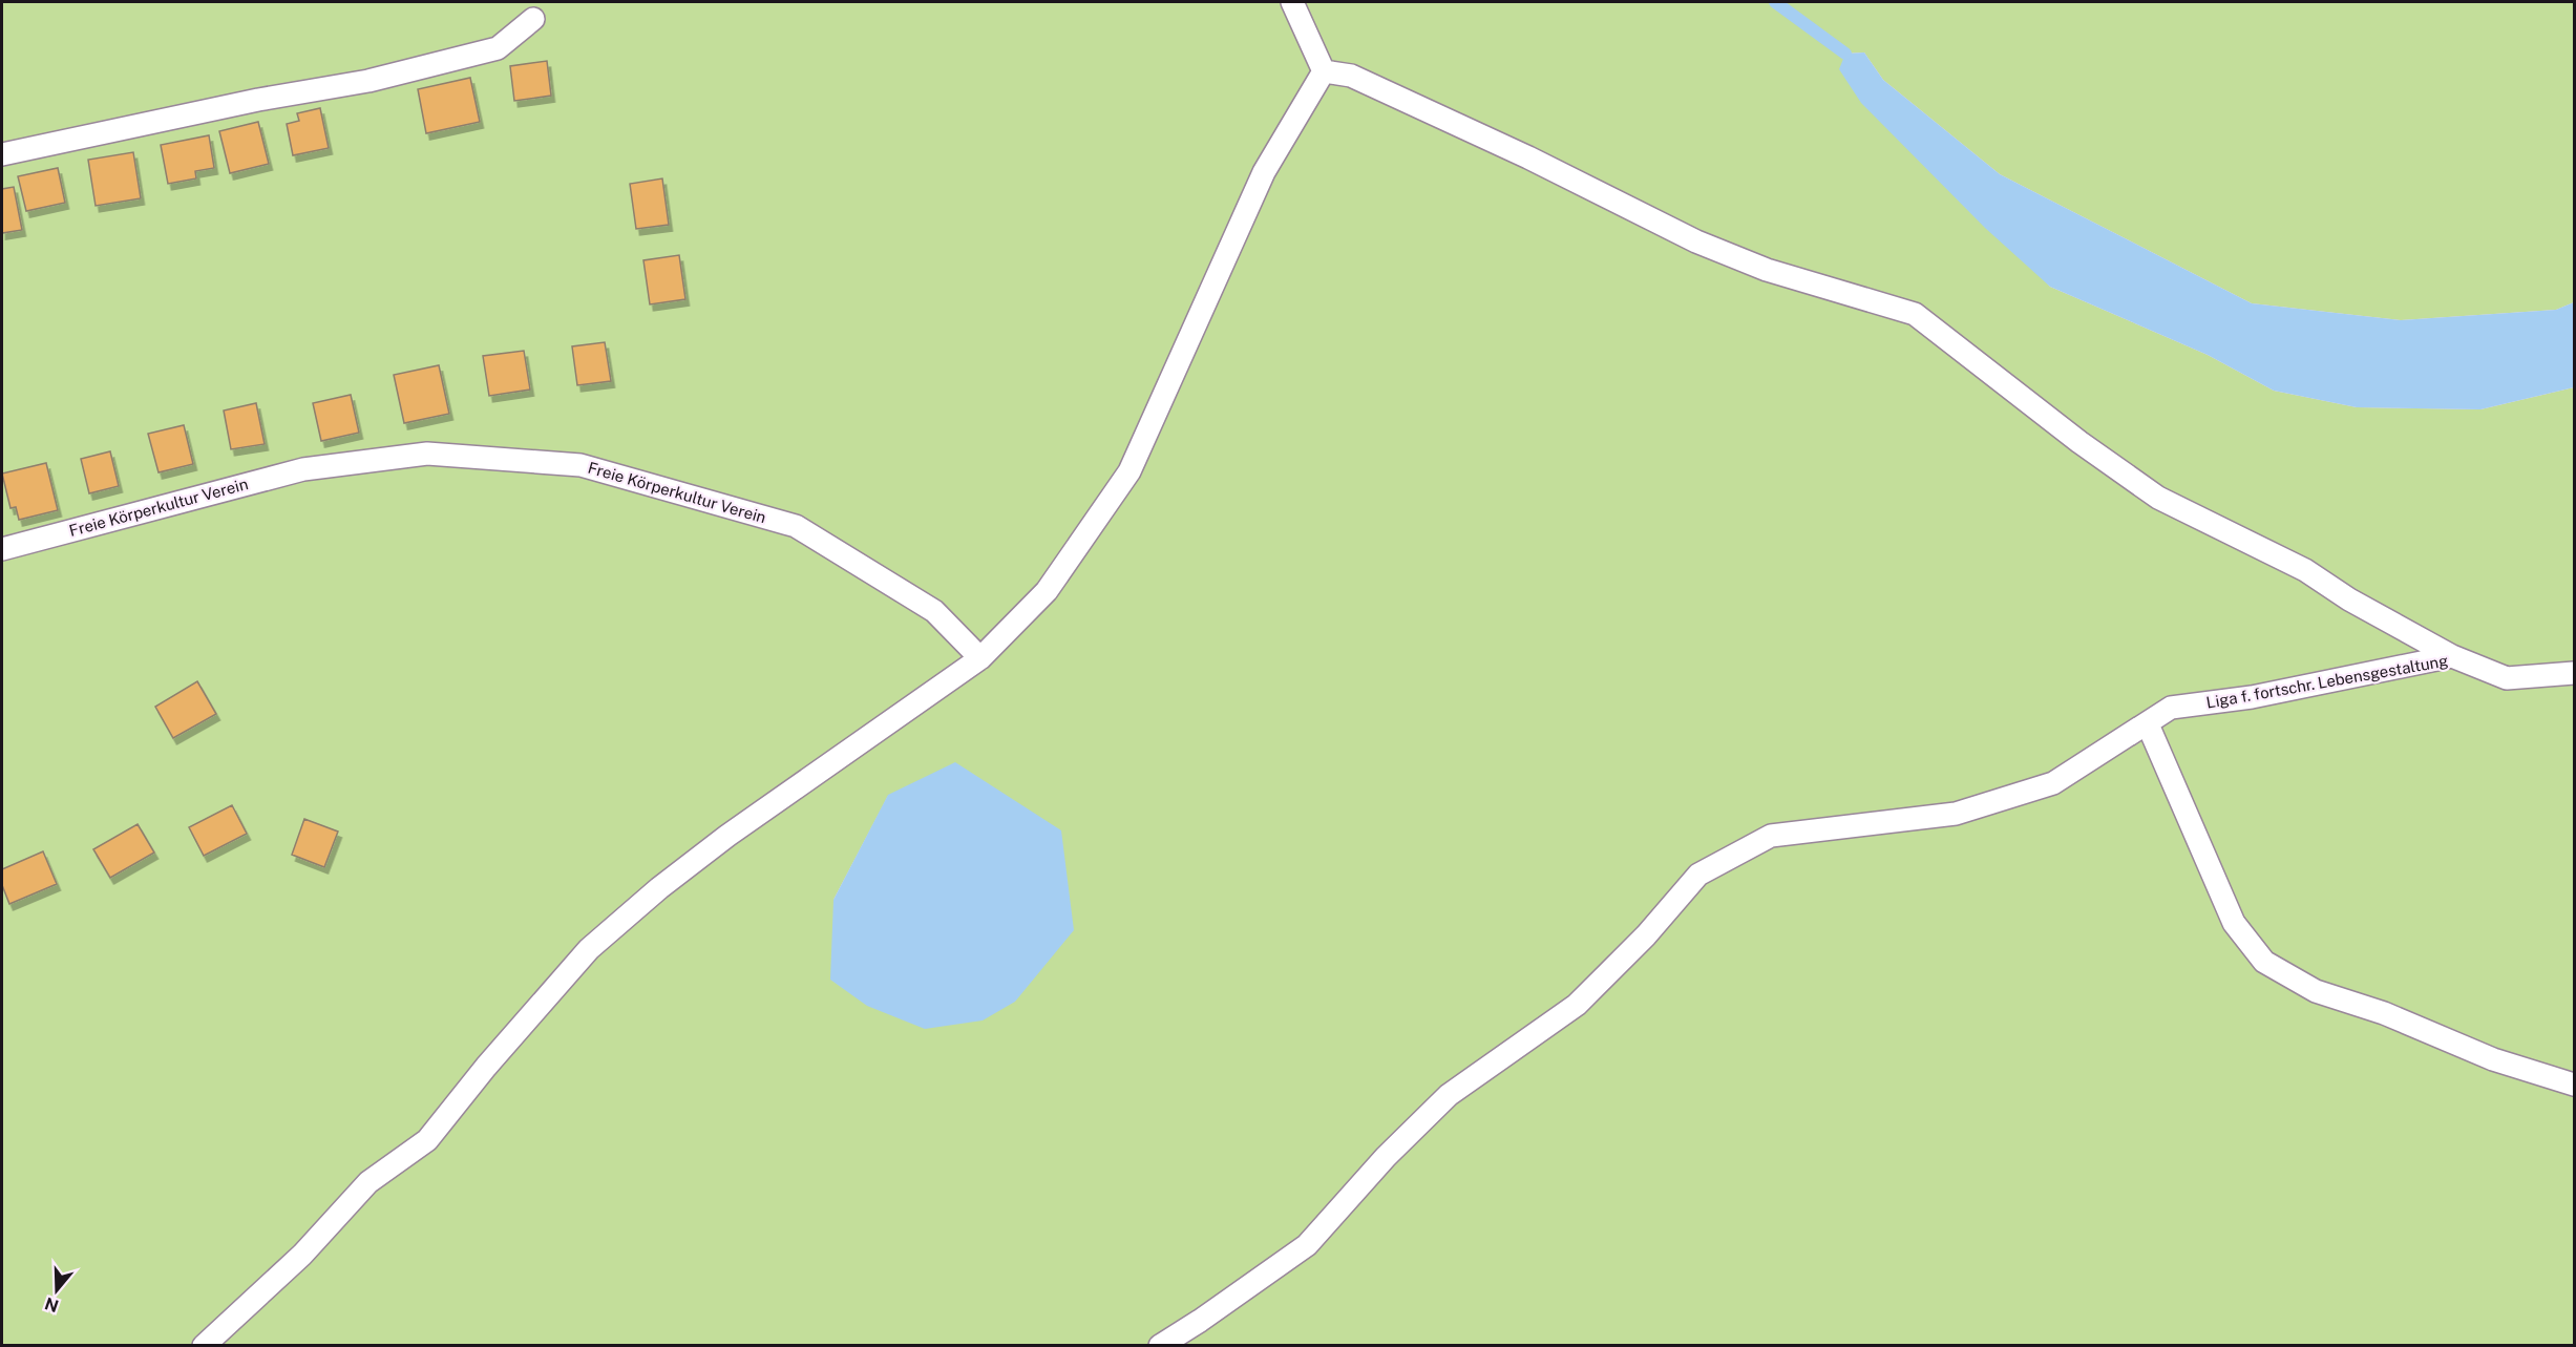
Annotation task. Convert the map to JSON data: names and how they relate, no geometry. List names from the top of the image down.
{
  "streets": {
    "lane": ["Freie Körperkultur Verein", "Liga f. fortschr. Lebensgestaltung"]
  },
  "north": "bottom"
}
